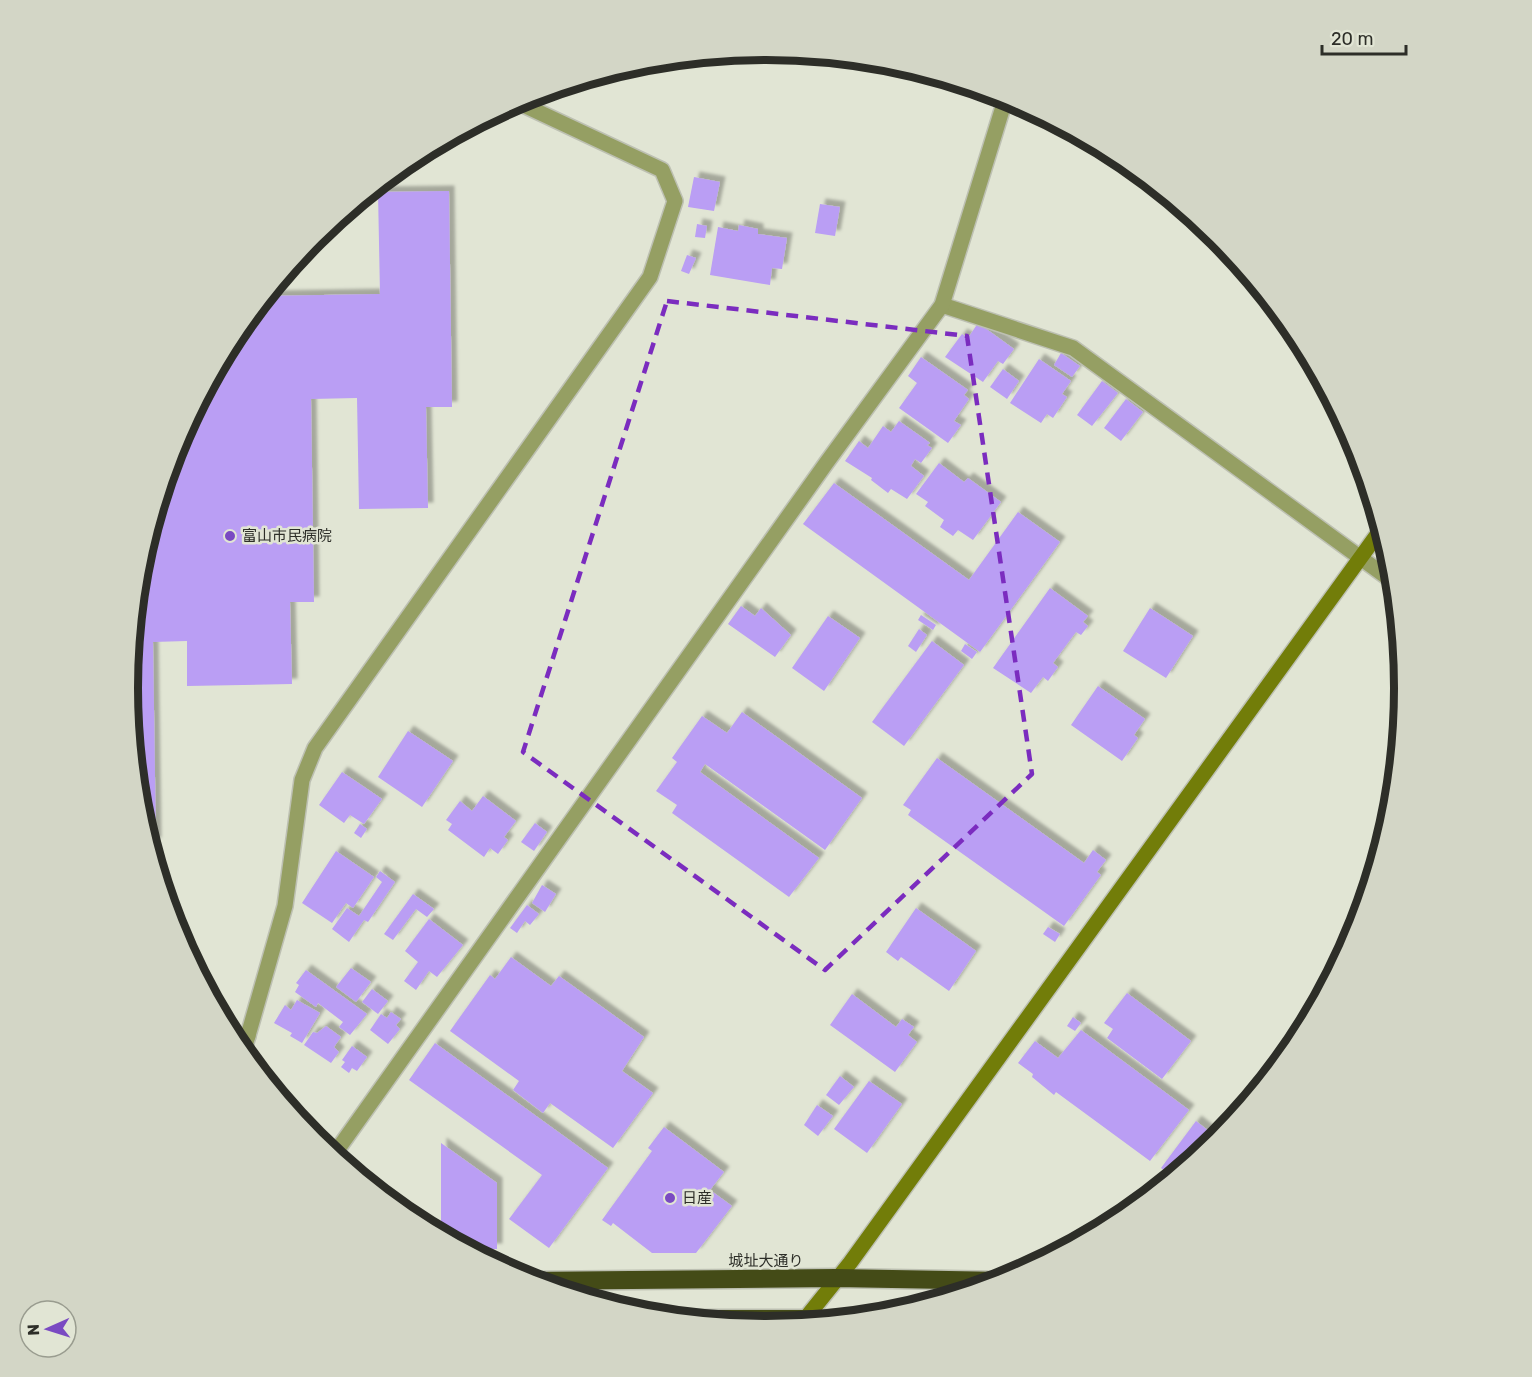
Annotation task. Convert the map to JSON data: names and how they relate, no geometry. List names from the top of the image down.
{
  "streets": {
    "highway": ["城址大通り"]
  },
  "places": ["富山市民病院", "日産"],
  "scale_bar": "20 m",
  "north": "left"
}
